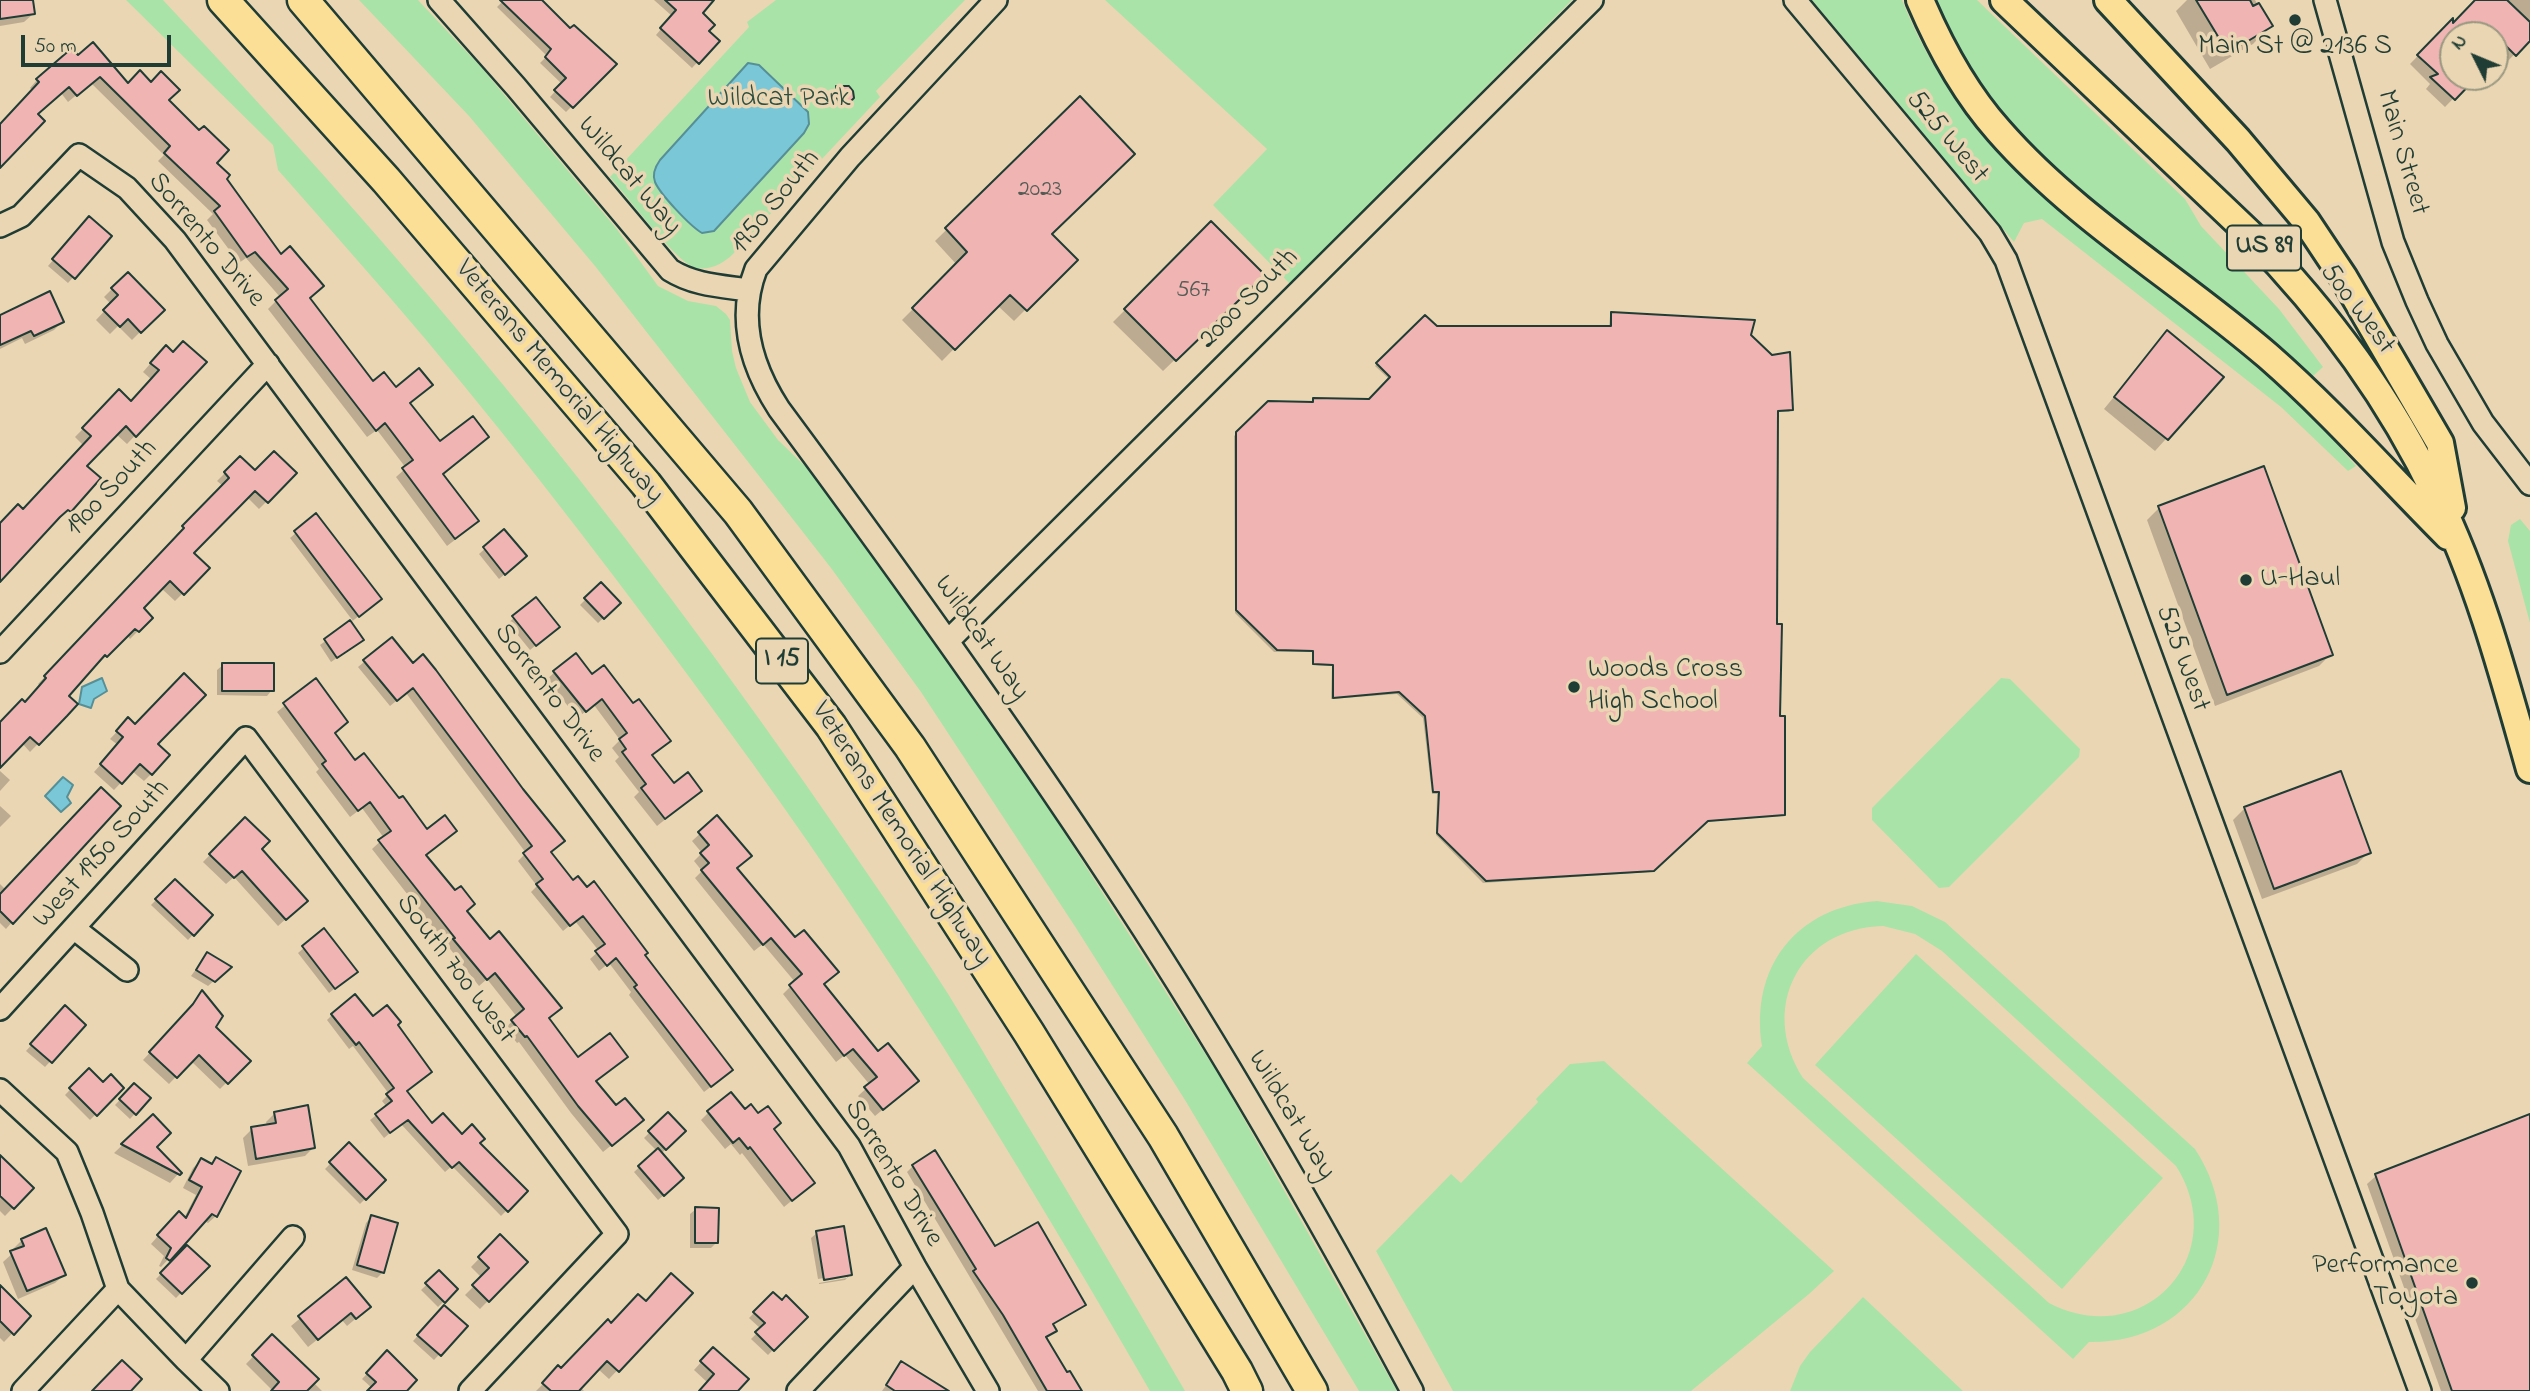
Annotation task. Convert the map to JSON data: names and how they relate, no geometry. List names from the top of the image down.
{
  "streets": {
    "highway": ["Veterans Memorial Highway", "I 15"],
    "main road": ["US 89", "500 West"],
    "street": [
      "525 West",
      "Main Street",
      "Wildcat Way",
      "1950 South",
      "Sorrento Drive",
      "2000 South",
      "1900 South",
      "West 1950 South",
      "South 700 West"
    ]
  },
  "crossings": [
    ["Main Street", "500 West"],
    ["Wildcat Way", "1950 South"],
    ["Wildcat Way", "2000 South"],
    ["Sorrento Drive", "1900 South"],
    ["US 89", "500 West"],
    ["West 1950 South", "South 700 West"]
  ],
  "parks": ["Wildcat Park"],
  "places": [
    "Main St @ 2136 S",
    "U-Haul",
    "Woods Cross High School",
    "Performance Toyota"
  ],
  "house_numbers": ["2023", "567"],
  "scale_bar": "50 m",
  "north": "top left"
}
